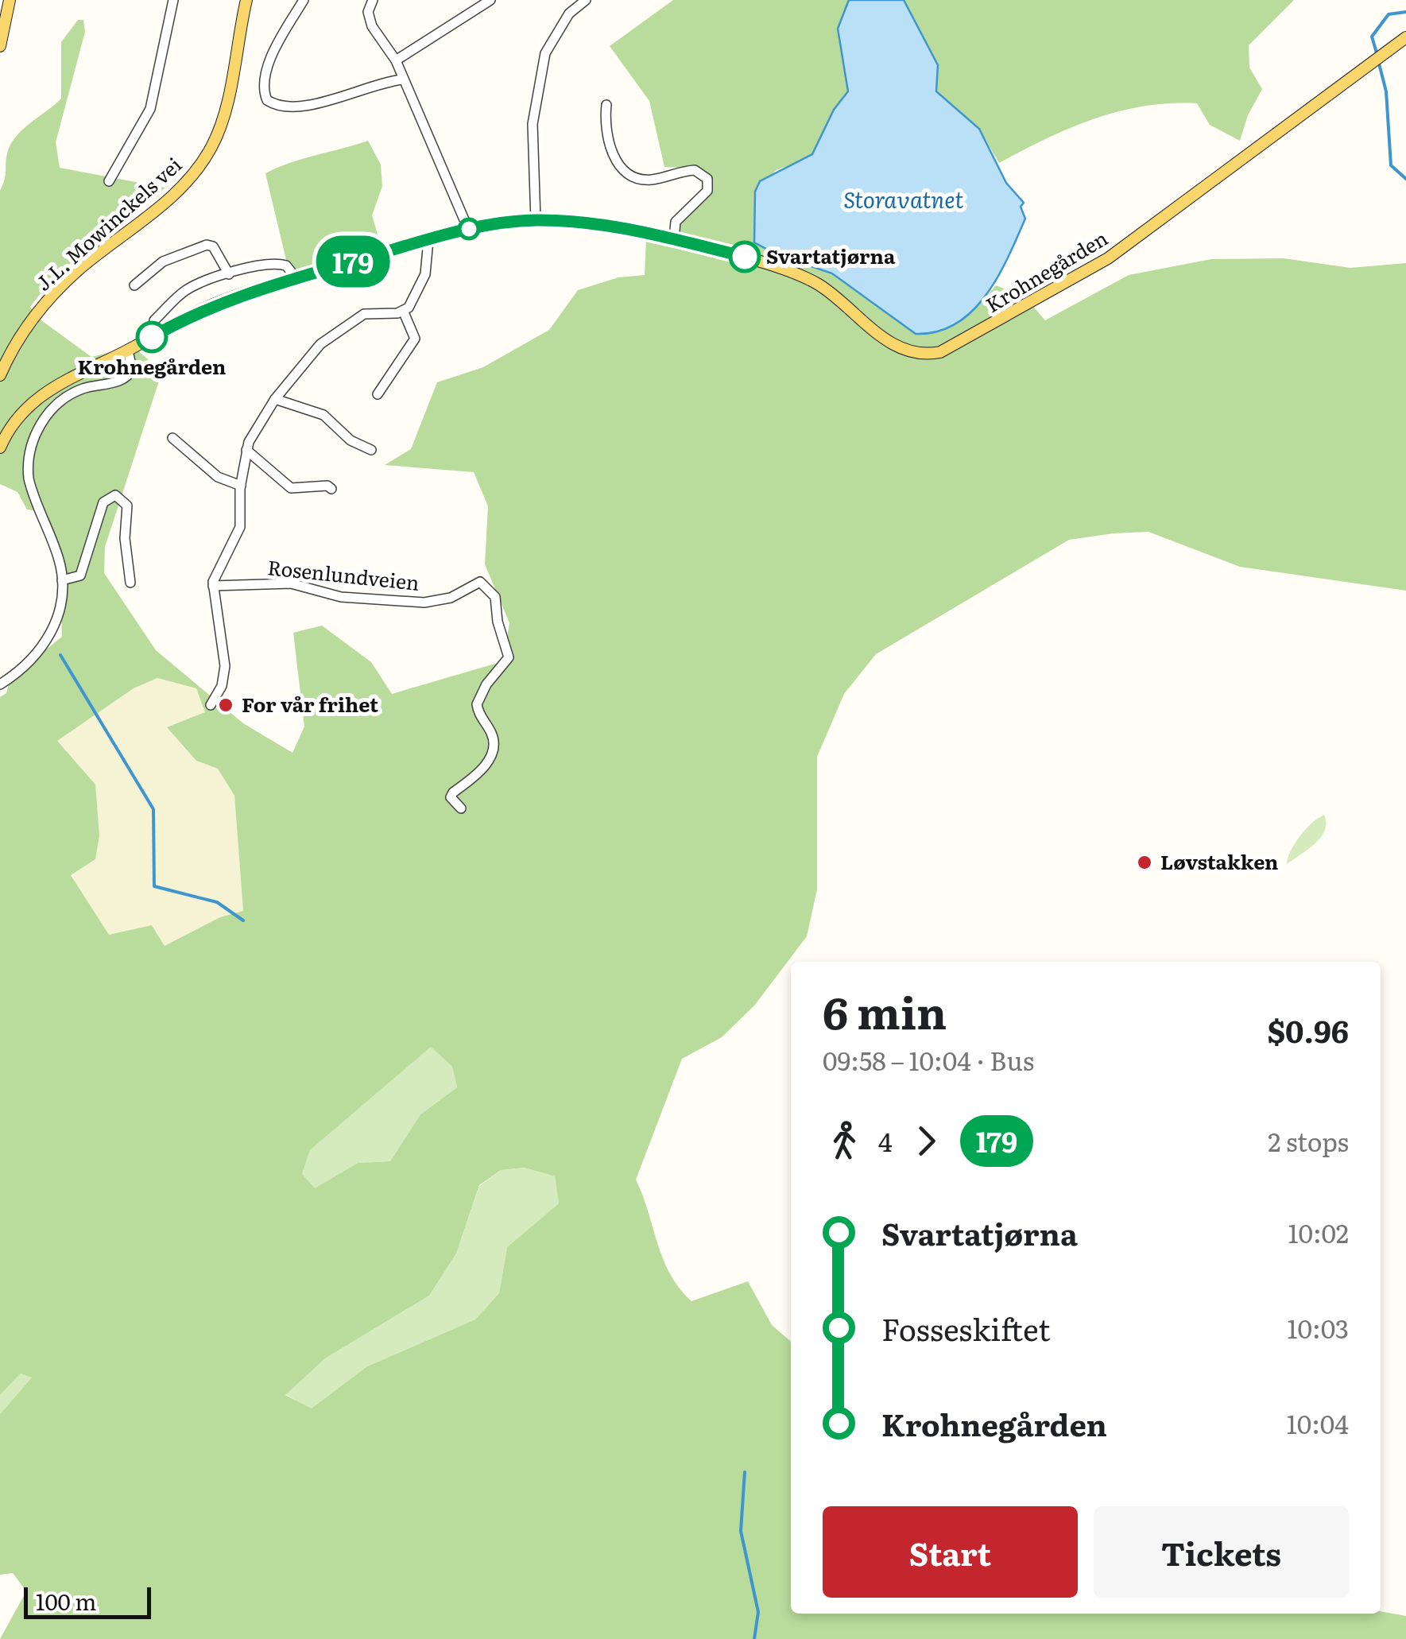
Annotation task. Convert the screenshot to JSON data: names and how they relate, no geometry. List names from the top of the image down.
{
  "streets": {
    "main road": ["J.L. Mowinckels vei", "Krohnegården"],
    "street": ["Rosenlundveien"]
  },
  "water": ["Storavatnet"],
  "places": [
    "Svartatjørna",
    "Krohnegården",
    "For vår frihet",
    "Løvstakken"
  ],
  "lines": ["bus line 179"],
  "scale_bar": "100 m",
  "page": {
    "on_map": "179",
    "heading": ["6 min", "09:58 – 10:04 · Bus", "$0.96"],
    "legs": ["4", "179", "2 stops"],
    "list": [
      {
        "name": "Svartatjørna",
        "value": "10:02"
      },
      {
        "name": "Fosseskiftet",
        "value": "10:03"
      },
      {
        "name": "Krohnegården",
        "value": "10:04"
      }
    ],
    "buttons": ["Start", "Tickets"],
    "scale": "100 m"
  }
}
